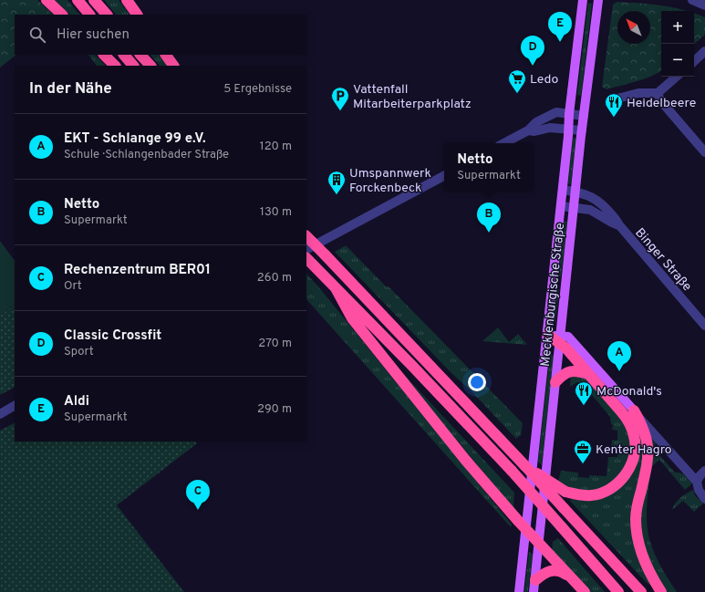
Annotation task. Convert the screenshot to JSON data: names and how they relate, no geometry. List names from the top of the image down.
{
  "streets": {
    "main road": ["Mecklenburgische Straße"],
    "street": ["Binger Straße"]
  },
  "crossings": [
    ["Binger Straße", "Mecklenburgische Straße"]
  ],
  "places": {
    "supermarket": ["Ledo"],
    "parking": ["Vattenfall Mitarbeiterparkplatz"],
    "restaurant": ["Heidelbeere", "McDonald's"],
    "building": ["Umspannwerk Forckenbeck"],
    "office": ["Kenter Hagro"]
  },
  "north": "top left",
  "page": {
    "map_buttons": ["+", "−"],
    "pins": [
      "E",
      "D",
      "B",
      "A",
      "C"
    ],
    "search": "Hier suchen",
    "heading": ["In der Nähe", "5 Ergebnisse"],
    "list": [
      {
        "mark": "A",
        "name": "EKT - Schlange 99 e.V.",
        "note": "Schule · Schlangenbader Straße",
        "value": "120 m"
      },
      {
        "mark": "B",
        "name": "Netto",
        "note": "Supermarkt",
        "value": "130 m"
      },
      {
        "mark": "C",
        "name": "Rechenzentrum BER01",
        "note": "Ort",
        "value": "260 m"
      },
      {
        "mark": "D",
        "name": "Classic Crossfit",
        "note": "Sport",
        "value": "270 m"
      },
      {
        "mark": "E",
        "name": "Aldi",
        "note": "Supermarkt",
        "value": "290 m"
      }
    ],
    "popup": ["Netto", "Supermarkt"]
  }
}
